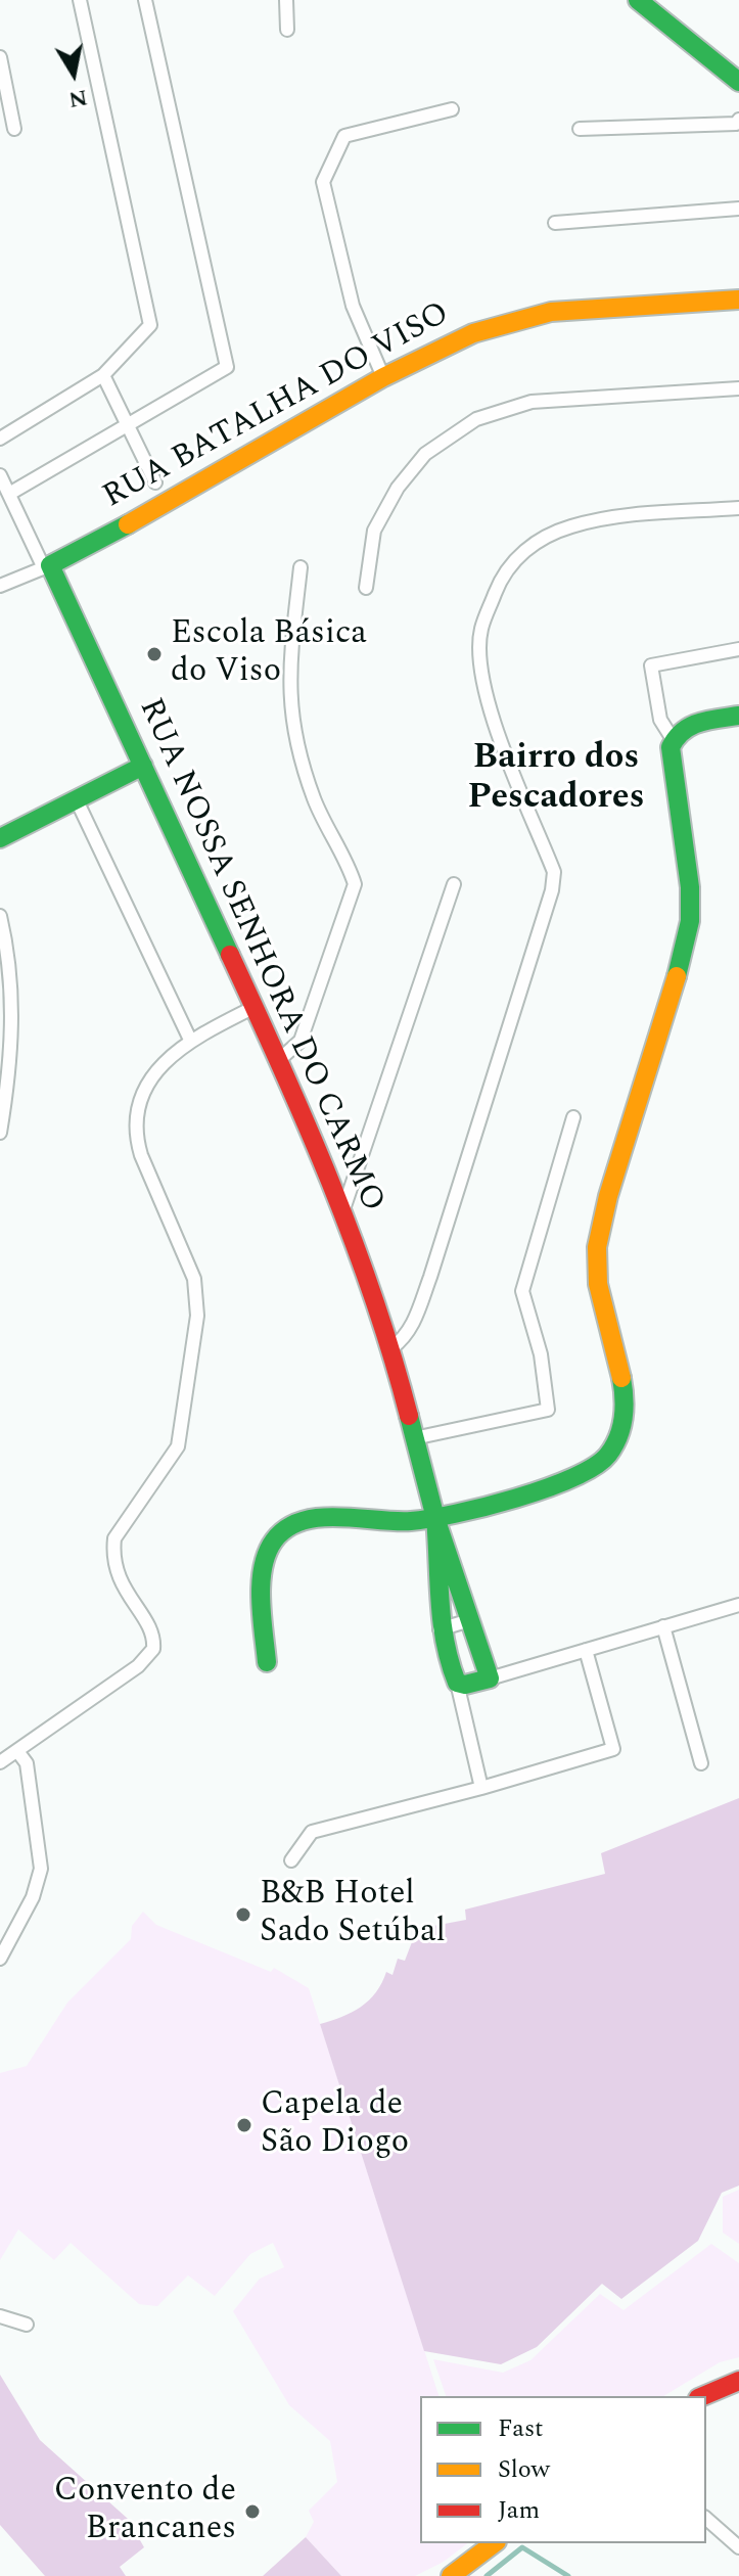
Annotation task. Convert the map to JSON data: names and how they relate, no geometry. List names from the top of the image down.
{
  "streets": {
    "street": ["RUA BATALHA DO VISO", "RUA NOSSA SENHORA DO CARMO"]
  },
  "crossings": [
    ["RUA BATALHA DO VISO", "RUA NOSSA SENHORA DO CARMO"]
  ],
  "districts": ["Bairro dos Pescadores"],
  "places": [
    "Escola Básica do Viso",
    "B&B Hotel Sado Setúbal",
    "Capela de São Diogo",
    "Convento de Brancanes"
  ],
  "legend": ["Fast", "Slow", "Jam"],
  "north": "bottom"
}
